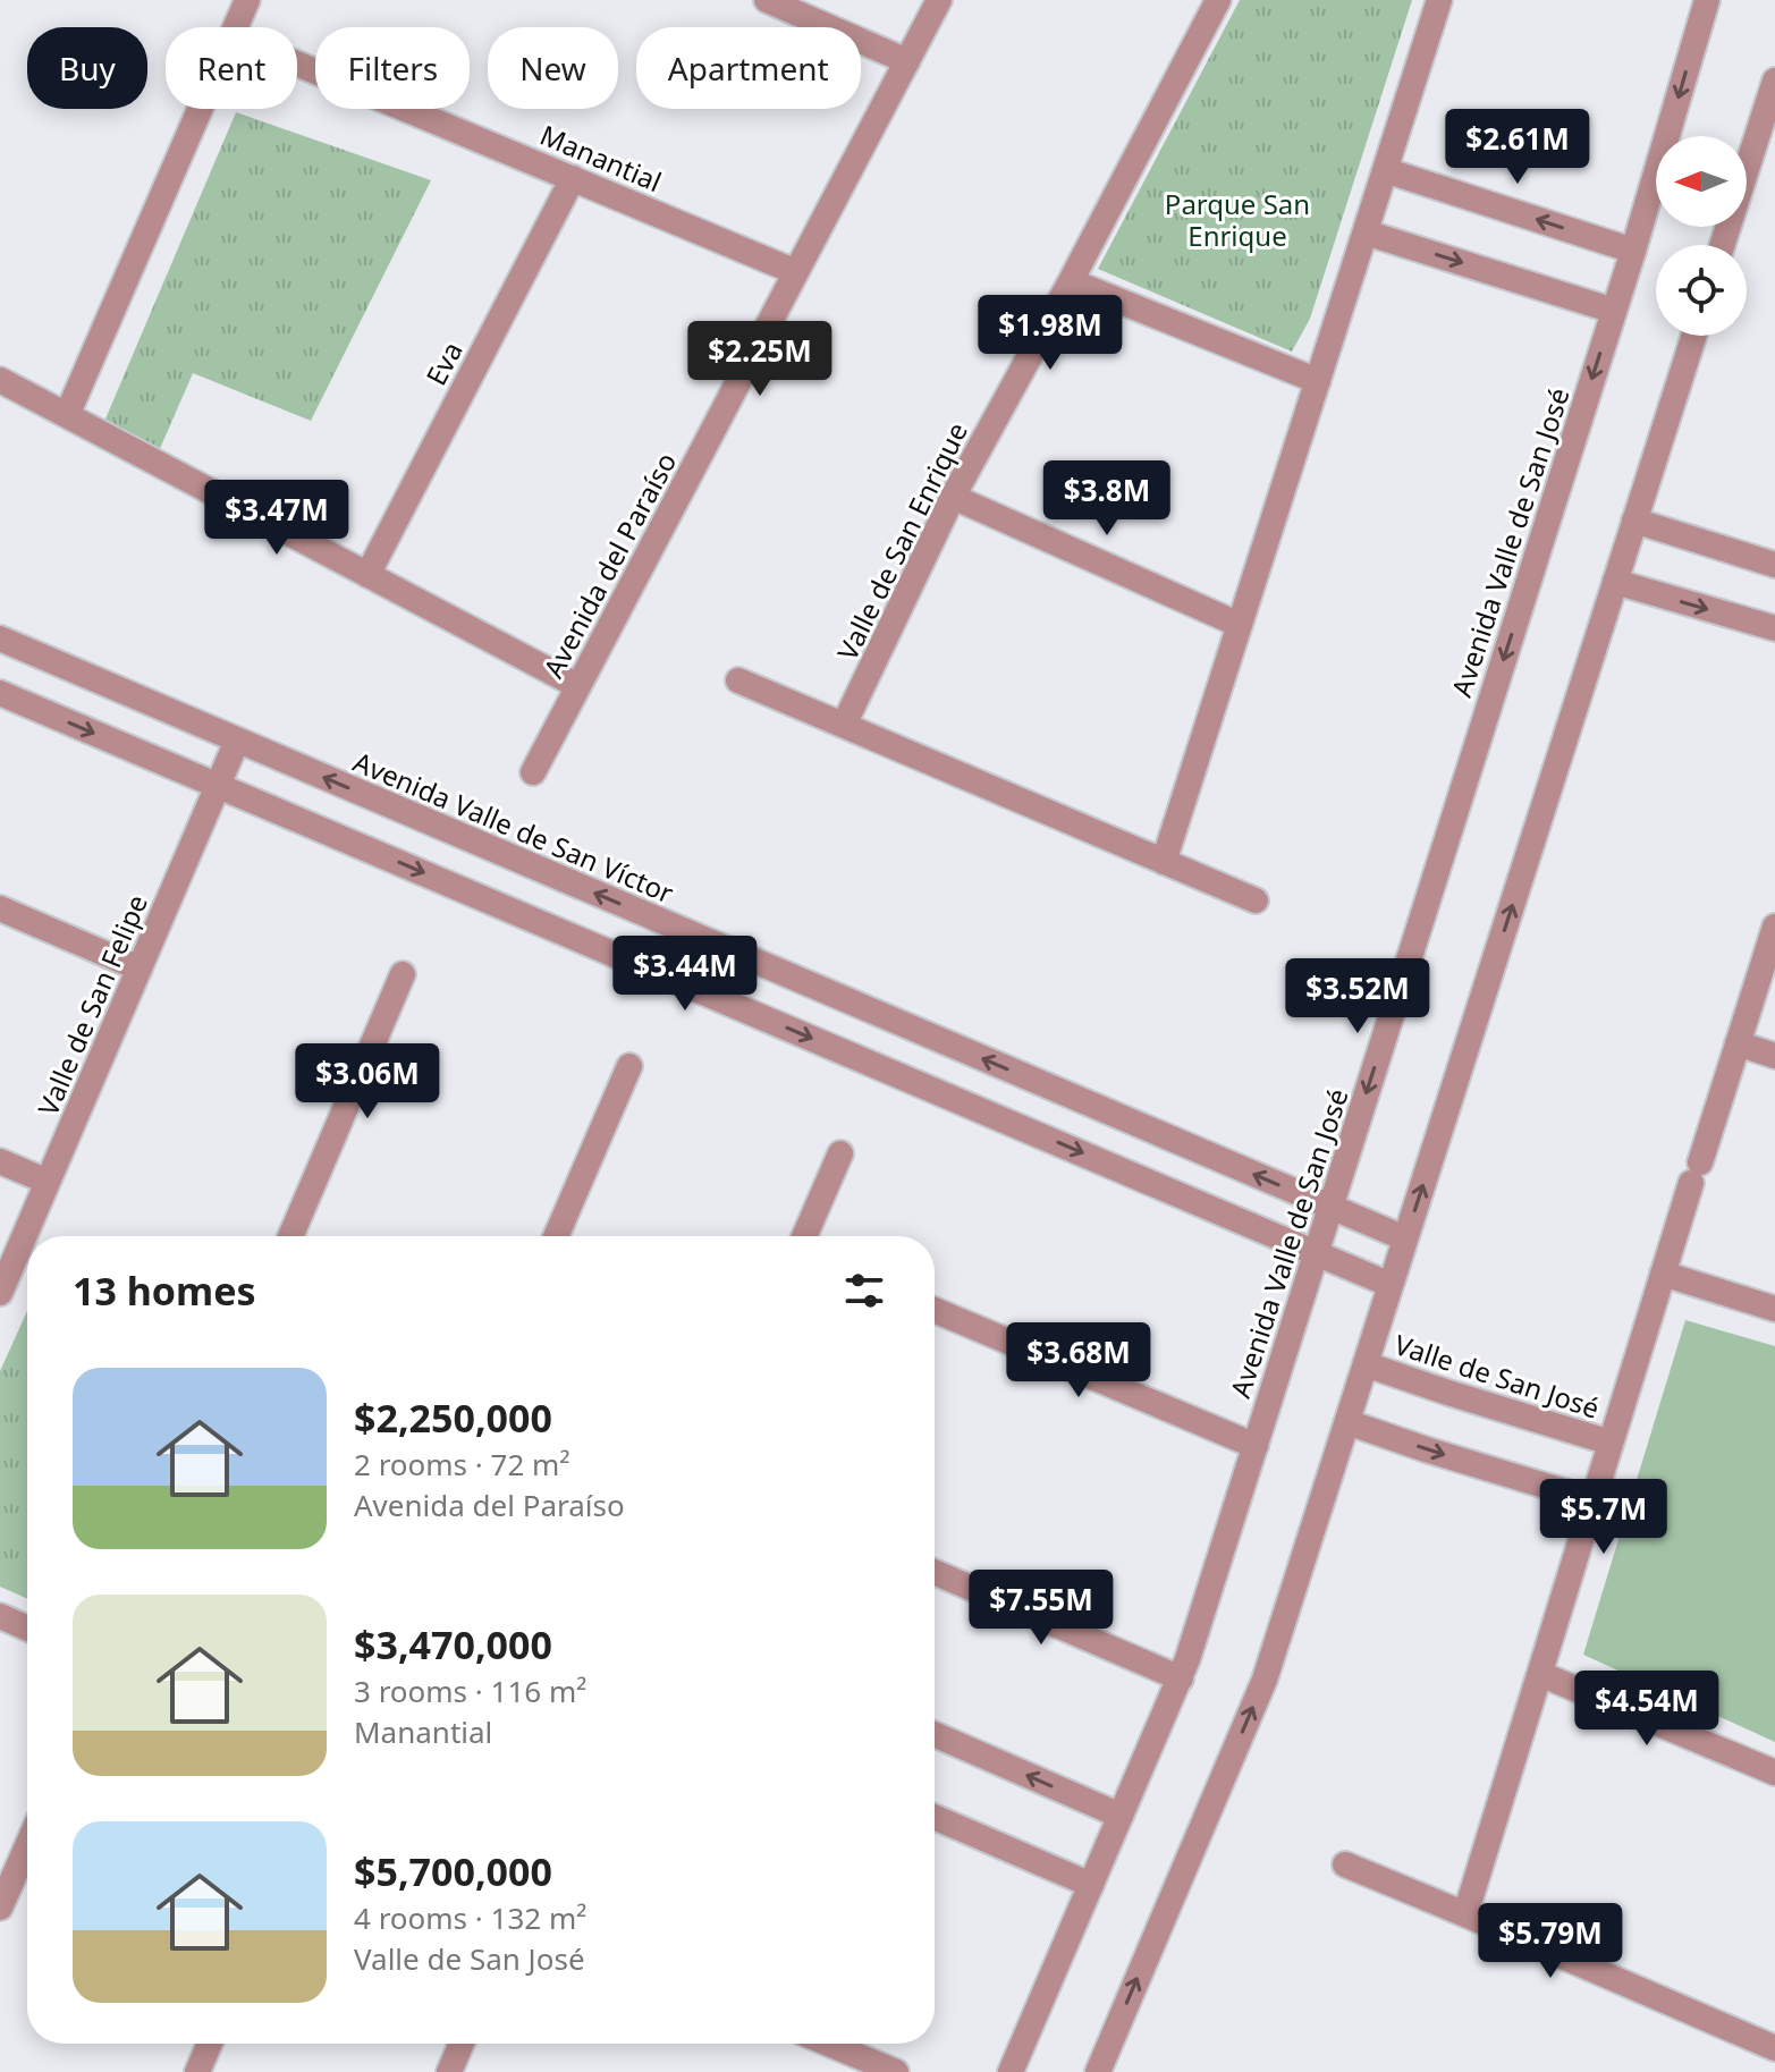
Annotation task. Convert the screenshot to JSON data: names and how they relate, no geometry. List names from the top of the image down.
{
  "streets": {
    "street": [
      "Manantial",
      "Eva",
      "Valle de San Enrique",
      "Avenida Valle de San José",
      "Avenida del Paraíso",
      "Avenida Valle de San Víctor",
      "Valle de San Felipe",
      "Valle de San José"
    ]
  },
  "crossings": [
    ["Manantial", "Eva"],
    ["Manantial", "Avenida del Paraíso"],
    ["Avenida Valle de San José", "Avenida Valle de San Víctor"],
    ["Avenida Valle de San Víctor", "Valle de San Felipe"]
  ],
  "parks": ["Parque San Enrique"],
  "north": "left",
  "page": {
    "chip": [
      "Buy",
      "Rent",
      "Filters",
      "New",
      "Apartment"
    ],
    "price": [
      "$2.61M",
      "$1.98M",
      "$2.25M",
      "$3.8M",
      "$3.47M",
      "$3.44M",
      "$3.52M",
      "$3.06M",
      "$3.68M",
      "$5.7M",
      "$7.55M",
      "$4.54M",
      "$5.79M"
    ],
    "heading": "13 homes",
    "list": [
      {
        "name": "$2,250,000",
        "note": "2 rooms · 72 m² · Avenida del Paraíso"
      },
      {
        "name": "$3,470,000",
        "note": "3 rooms · 116 m² · Manantial"
      },
      {
        "name": "$5,700,000",
        "note": "4 rooms · 132 m² · Valle de San José"
      }
    ]
  }
}
